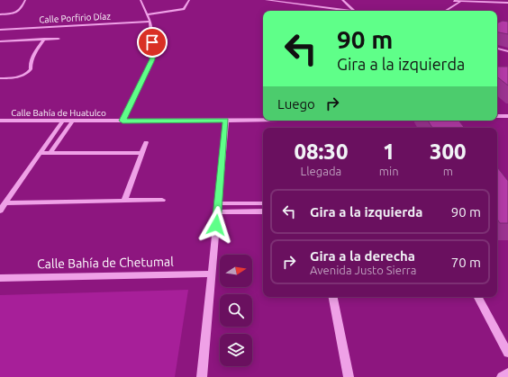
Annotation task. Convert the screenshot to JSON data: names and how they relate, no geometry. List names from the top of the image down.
{
  "streets": {
    "street": ["Calle Porfirio Díaz", "Calle Bahía de Huatulco", "Calle Bahía de Chetumal"]
  },
  "north": "right",
  "page": {
    "turn": ["90 m", "Gira a la izquierda"],
    "then": "Luego",
    "eta": [
      "08:30",
      "Llegada",
      "1",
      "min",
      "300",
      "m"
    ],
    "list": [
      {
        "name": "Gira a la izquierda",
        "value": "90 m"
      },
      {
        "name": "Gira a la derecha",
        "note": "Avenida Justo Sierra",
        "value": "70 m"
      }
    ]
  }
}
